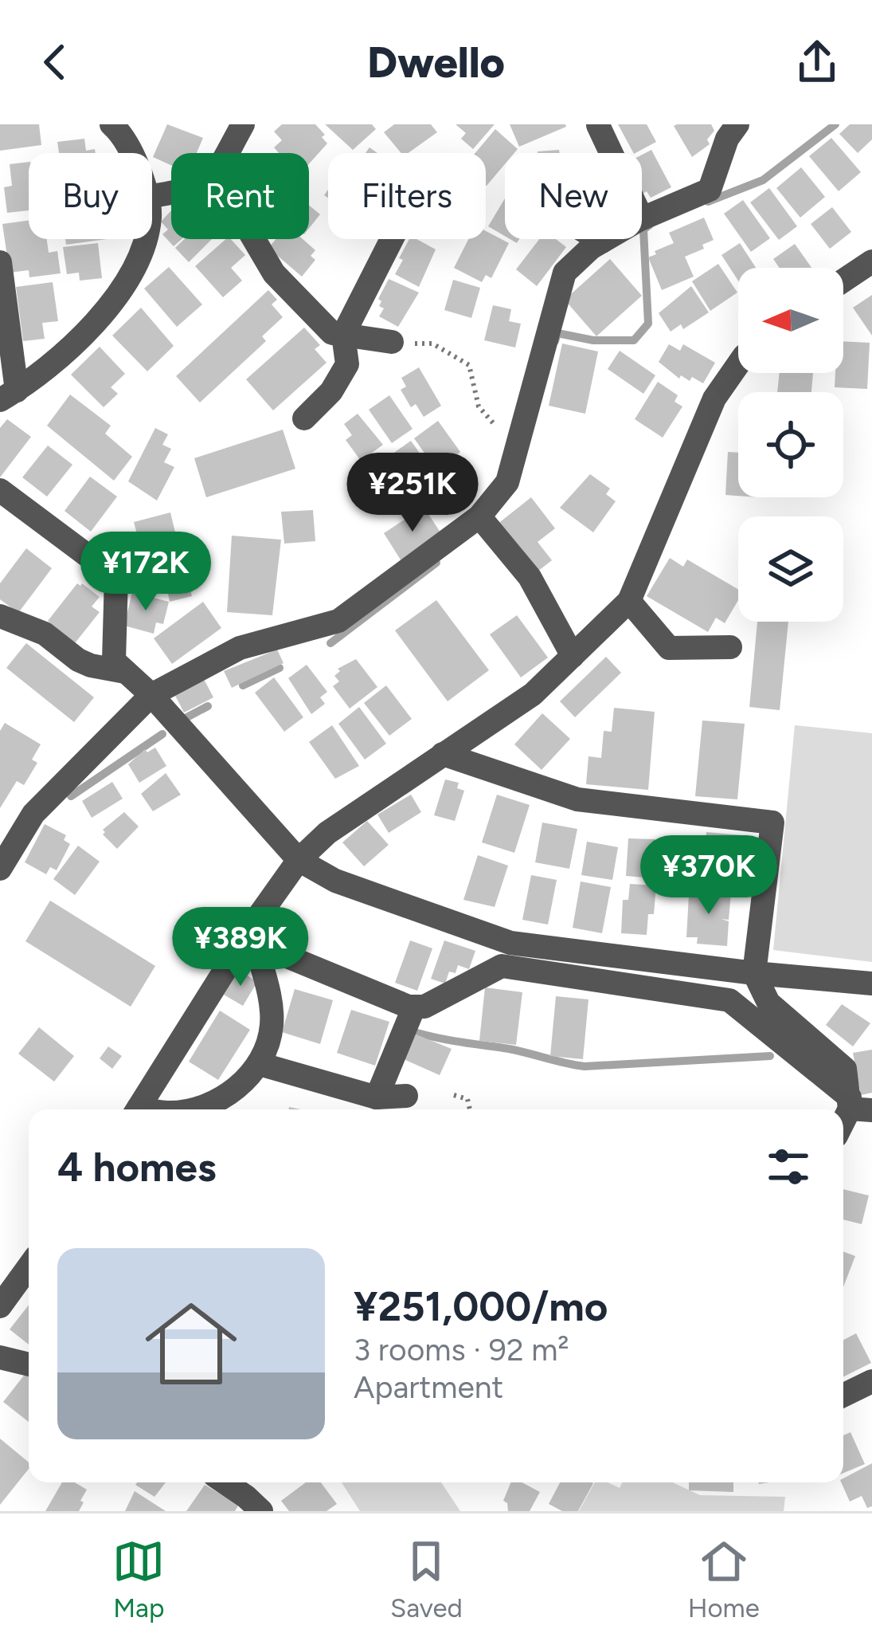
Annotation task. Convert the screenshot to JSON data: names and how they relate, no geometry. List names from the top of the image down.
{
  "north": "left",
  "page": {
    "header": "Dwello",
    "chip": [
      "Buy",
      "Rent",
      "Filters",
      "New"
    ],
    "price": [
      "¥251K",
      "¥172K",
      "¥370K",
      "¥389K"
    ],
    "heading": "4 homes",
    "list": [
      {
        "name": "¥251,000/mo",
        "note": "3 rooms · 92 m² · Apartment"
      }
    ],
    "tabs": ["Map", "Saved", "Home"]
  }
}
